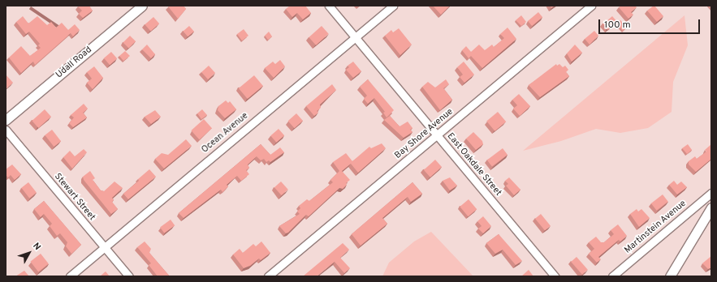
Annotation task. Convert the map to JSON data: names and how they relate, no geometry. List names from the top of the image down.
{
  "streets": {
    "street": [
      "Udall Road",
      "Ocean Avenue",
      "Bay Shore Avenue",
      "East Oakdale Street",
      "Stewart Street",
      "Martinstein Avenue"
    ]
  },
  "crossings": [
    ["Ocean Avenue", "East Oakdale Street"],
    ["Ocean Avenue", "Stewart Street"],
    ["Bay Shore Avenue", "East Oakdale Street"]
  ],
  "scale_bar": "100 m",
  "north": "top right"
}
